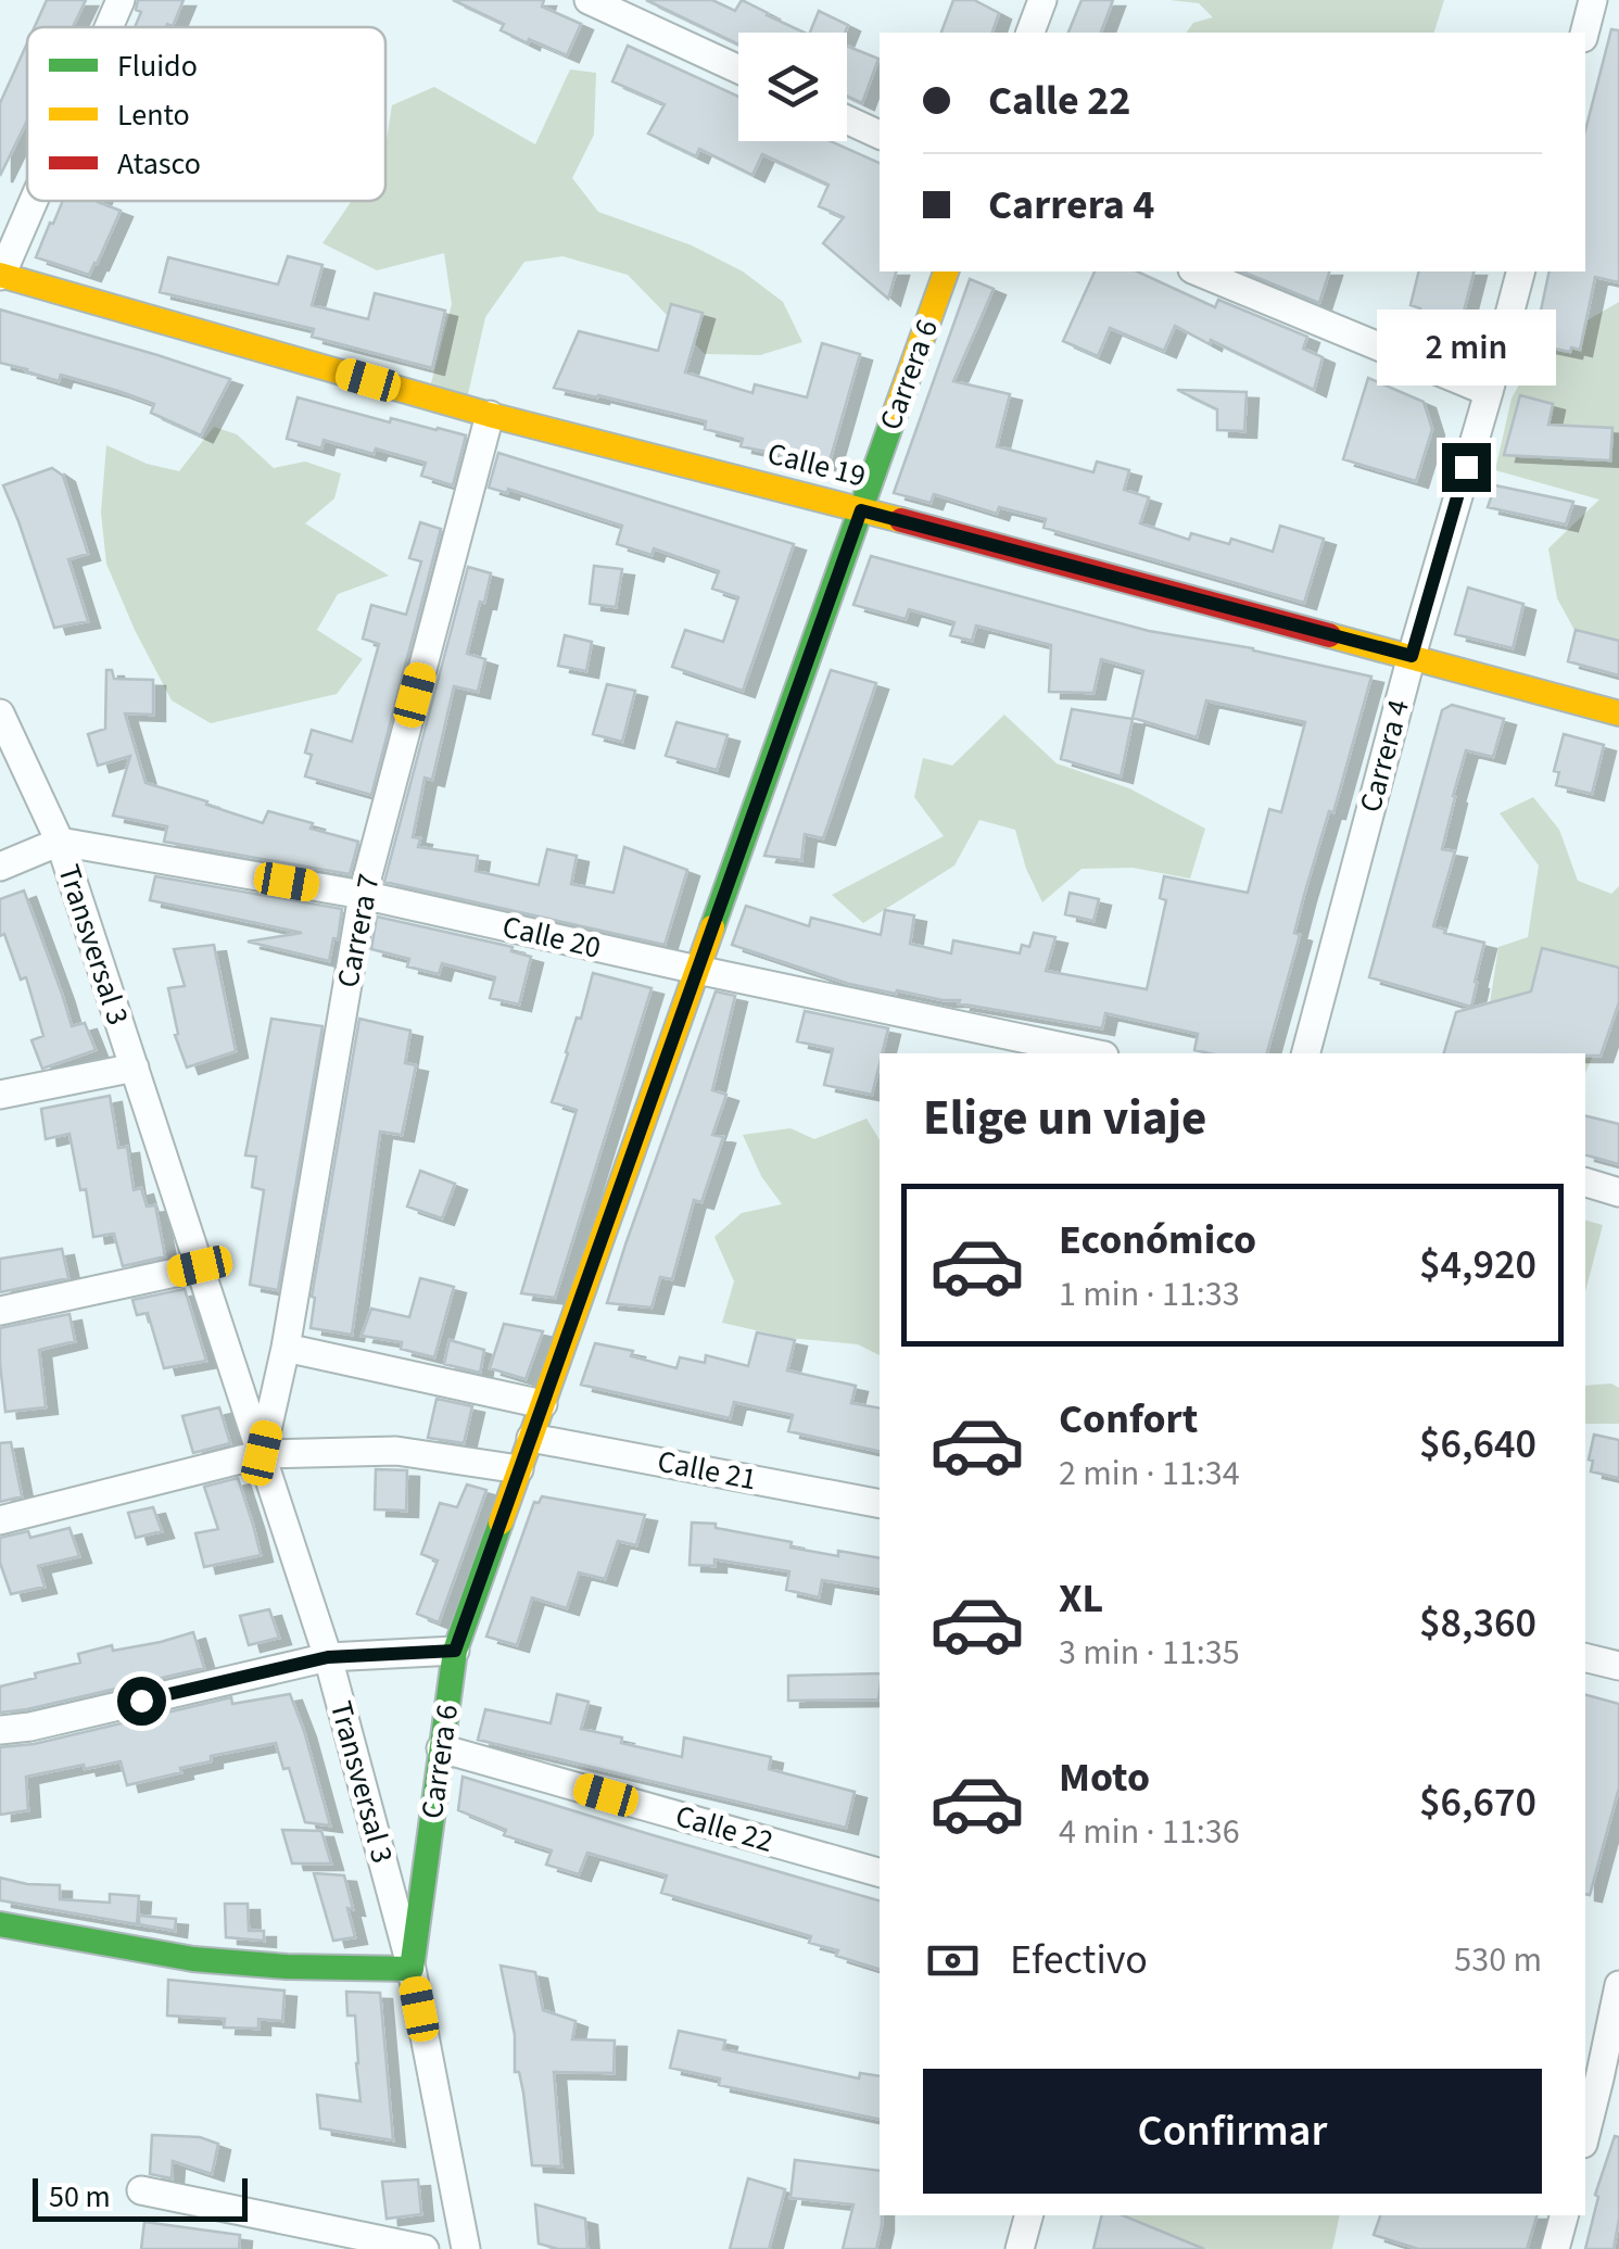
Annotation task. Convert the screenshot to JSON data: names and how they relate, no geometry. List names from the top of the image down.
{
  "streets": {
    "street": [
      "Carrera 6",
      "Calle 19",
      "Carrera 4",
      "Carrera 7",
      "Calle 20",
      "Transversal 3",
      "Calle 21",
      "Calle 22"
    ]
  },
  "crossings": [
    ["Carrera 6", "Calle 19"],
    ["Carrera 6", "Calle 20"],
    ["Carrera 6", "Transversal 3"],
    ["Carrera 6", "Calle 21"],
    ["Carrera 6", "Calle 22"],
    ["Calle 19", "Carrera 4"],
    ["Calle 19", "Carrera 7"],
    ["Carrera 7", "Calle 20"],
    ["Carrera 7", "Transversal 3"],
    ["Calle 20", "Transversal 3"]
  ],
  "legend": ["Fluido", "Lento", "Atasco"],
  "scale_bar": "50 m",
  "page": {
    "banner": ["Calle 22", "Carrera 4"],
    "bubble": "2 min",
    "heading": "Elige un viaje",
    "list": [
      {
        "name": "Económico",
        "note": "1 min · 11:33",
        "value": "$4,920"
      },
      {
        "name": "Confort",
        "note": "2 min · 11:34",
        "value": "$6,640"
      },
      {
        "name": "XL",
        "note": "3 min · 11:35",
        "value": "$8,360"
      },
      {
        "name": "Moto",
        "note": "4 min · 11:36",
        "value": "$6,670"
      }
    ],
    "pay": ["Efectivo", "530 m"],
    "buttons": "Confirmar",
    "scale": "50 m"
  }
}
